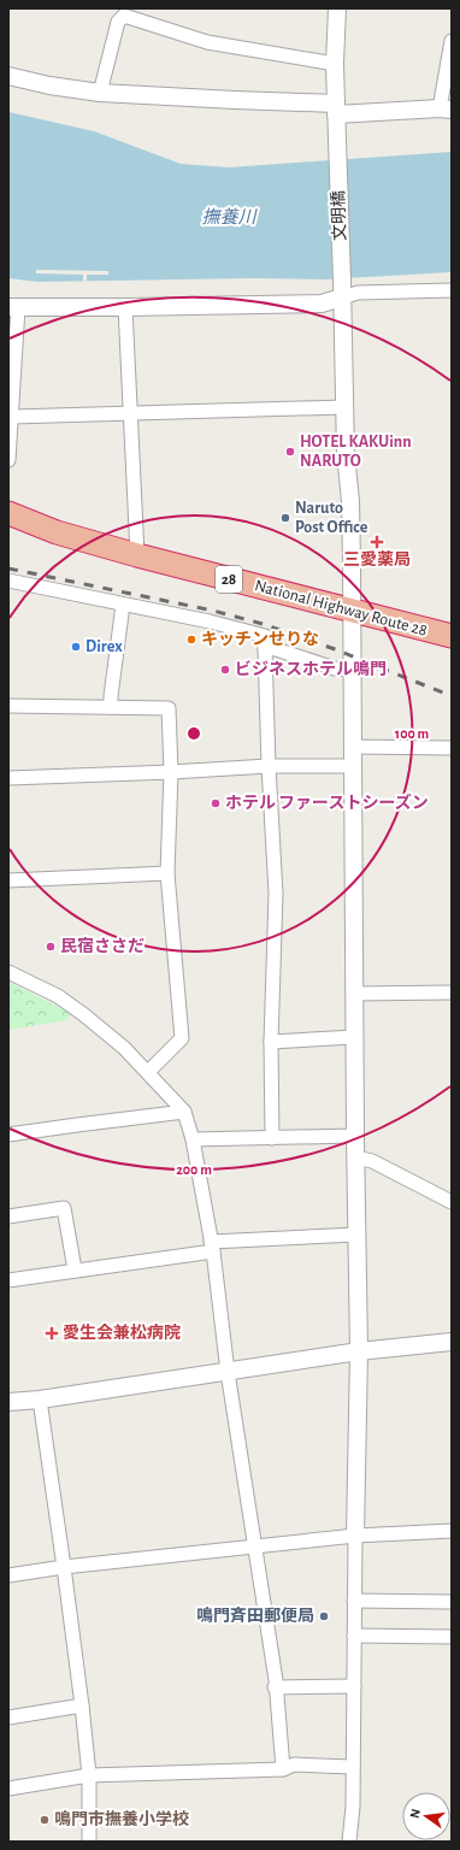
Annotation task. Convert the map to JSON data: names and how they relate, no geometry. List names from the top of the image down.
{
  "streets": {
    "highway": ["28", "National Highway Route 28"],
    "street": ["文明橋"]
  },
  "crossings": [
    ["文明橋", "National Highway Route 28"]
  ],
  "water": ["撫養川"],
  "places": {
    "other": [
      "HOTEL KAKUinn NARUTO",
      "Naruto Post Office",
      "キッチンせりな",
      "Direx",
      "ビジネスホテル鳴門",
      "ホテル ファーストシーズン",
      "民宿ささだ",
      "鳴門斉田郵便局",
      "鳴門市撫養小学校"
    ],
    "health": ["三愛薬局", "愛生会兼松病院"]
  },
  "north": "left",
  "rings": ["100 m", "200 m"]
}
